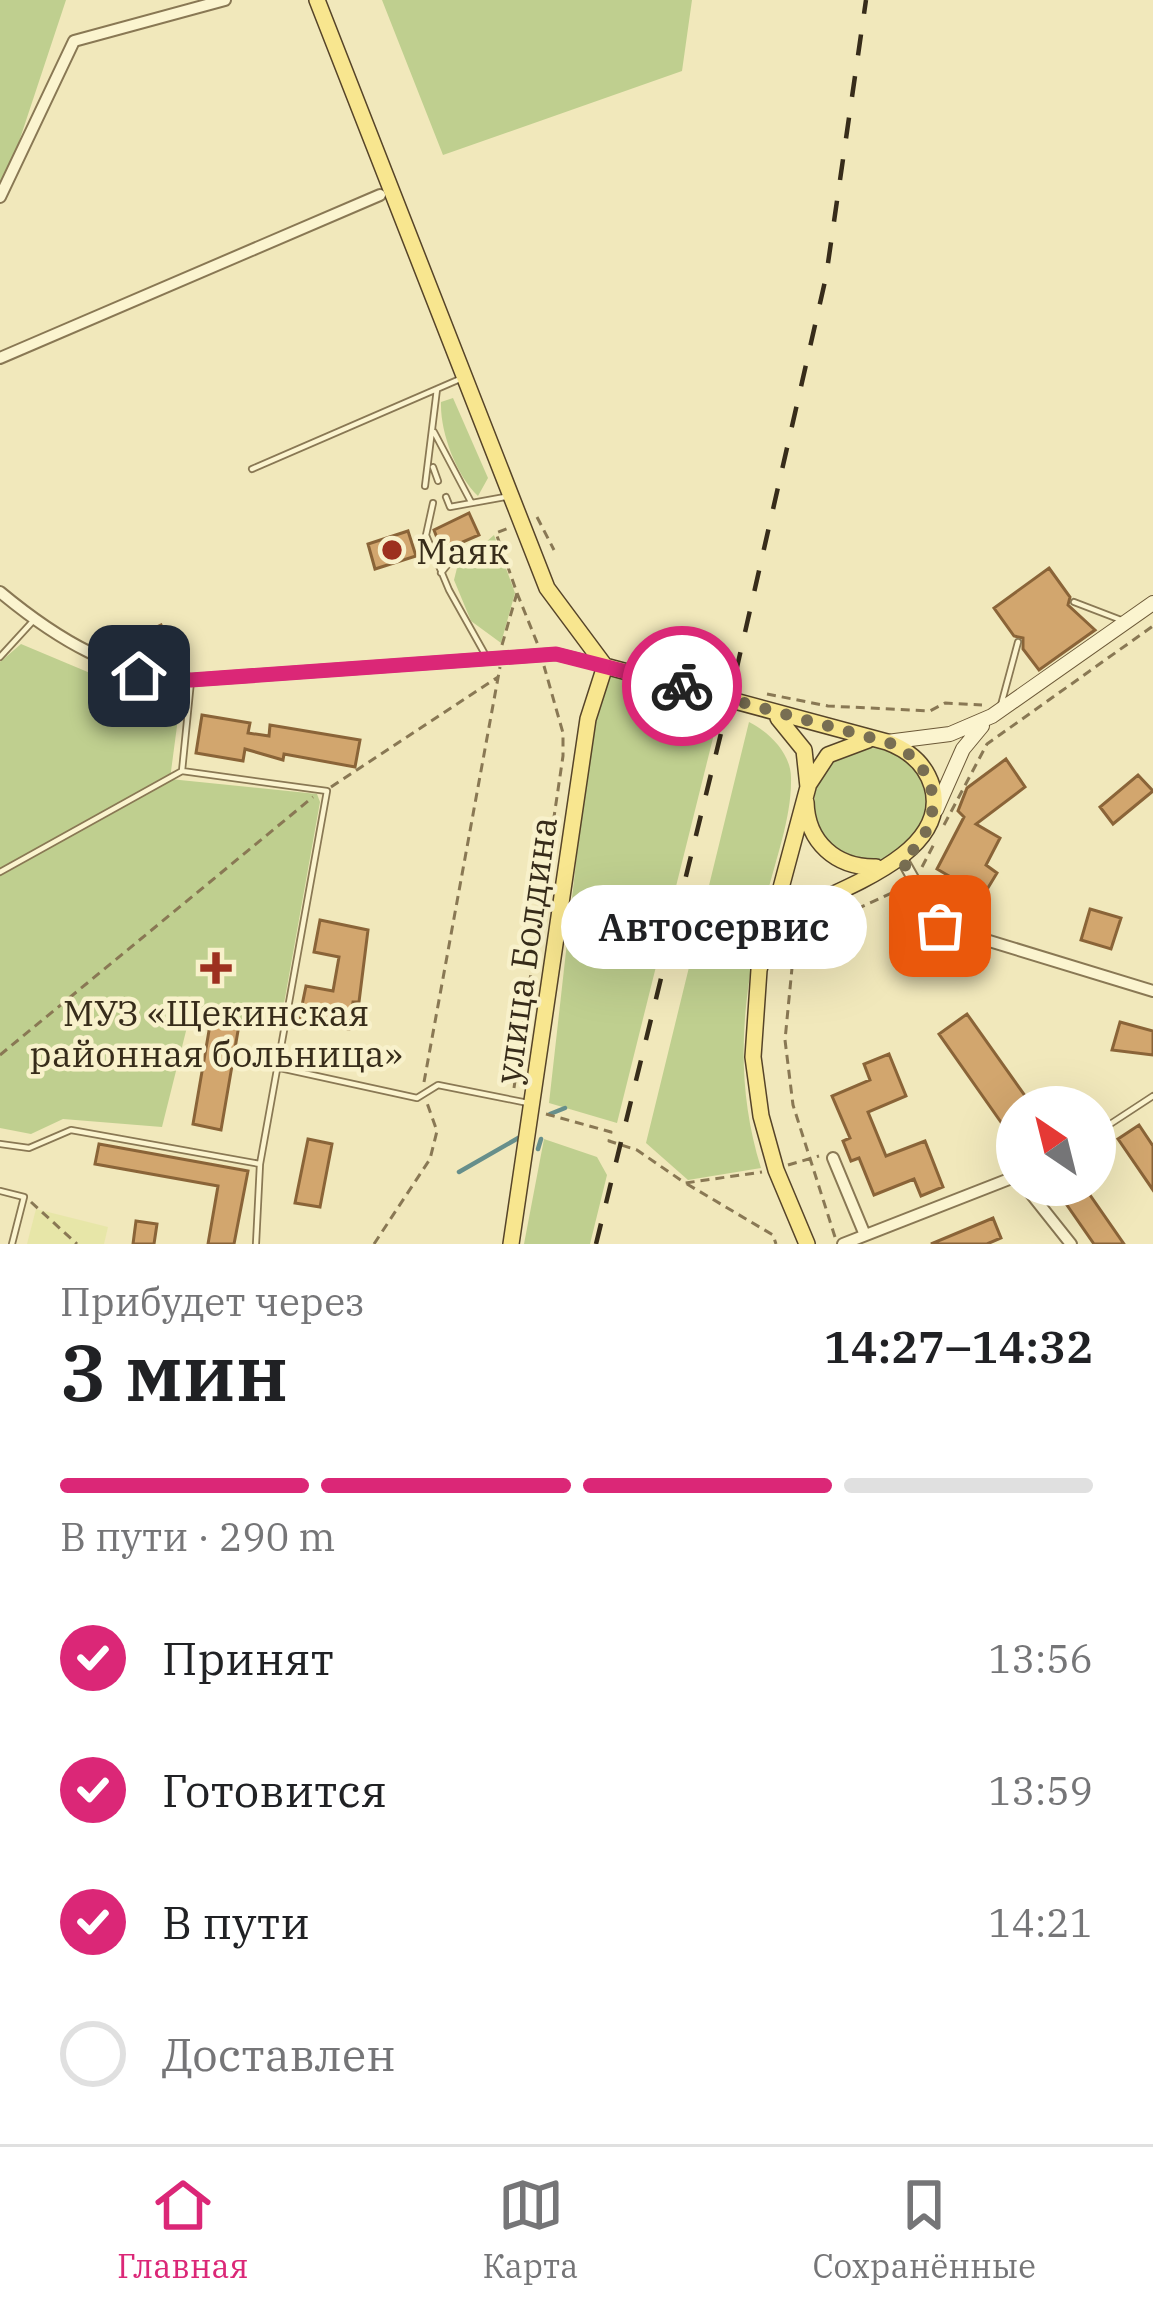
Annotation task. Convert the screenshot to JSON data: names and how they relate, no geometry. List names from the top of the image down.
{
  "streets": {
    "main road": ["улица Болдина"]
  },
  "places": {
    "other": ["Маяк", "Автосервис"],
    "health": ["МУЗ «Щекинская районная больница»"]
  },
  "north": "top left",
  "page": {
    "bubble": "Автосервис",
    "heading": ["3 мин", "Прибудет через", "14:27–14:32"],
    "bar": "В пути · 290 m",
    "list": [
      ["Принят", "13:56"],
      ["Готовится", "13:59"],
      ["В пути", "14:21"],
      "Доставлен"
    ],
    "tabs": ["Главная", "Карта", "Сохранённые"]
  }
}
